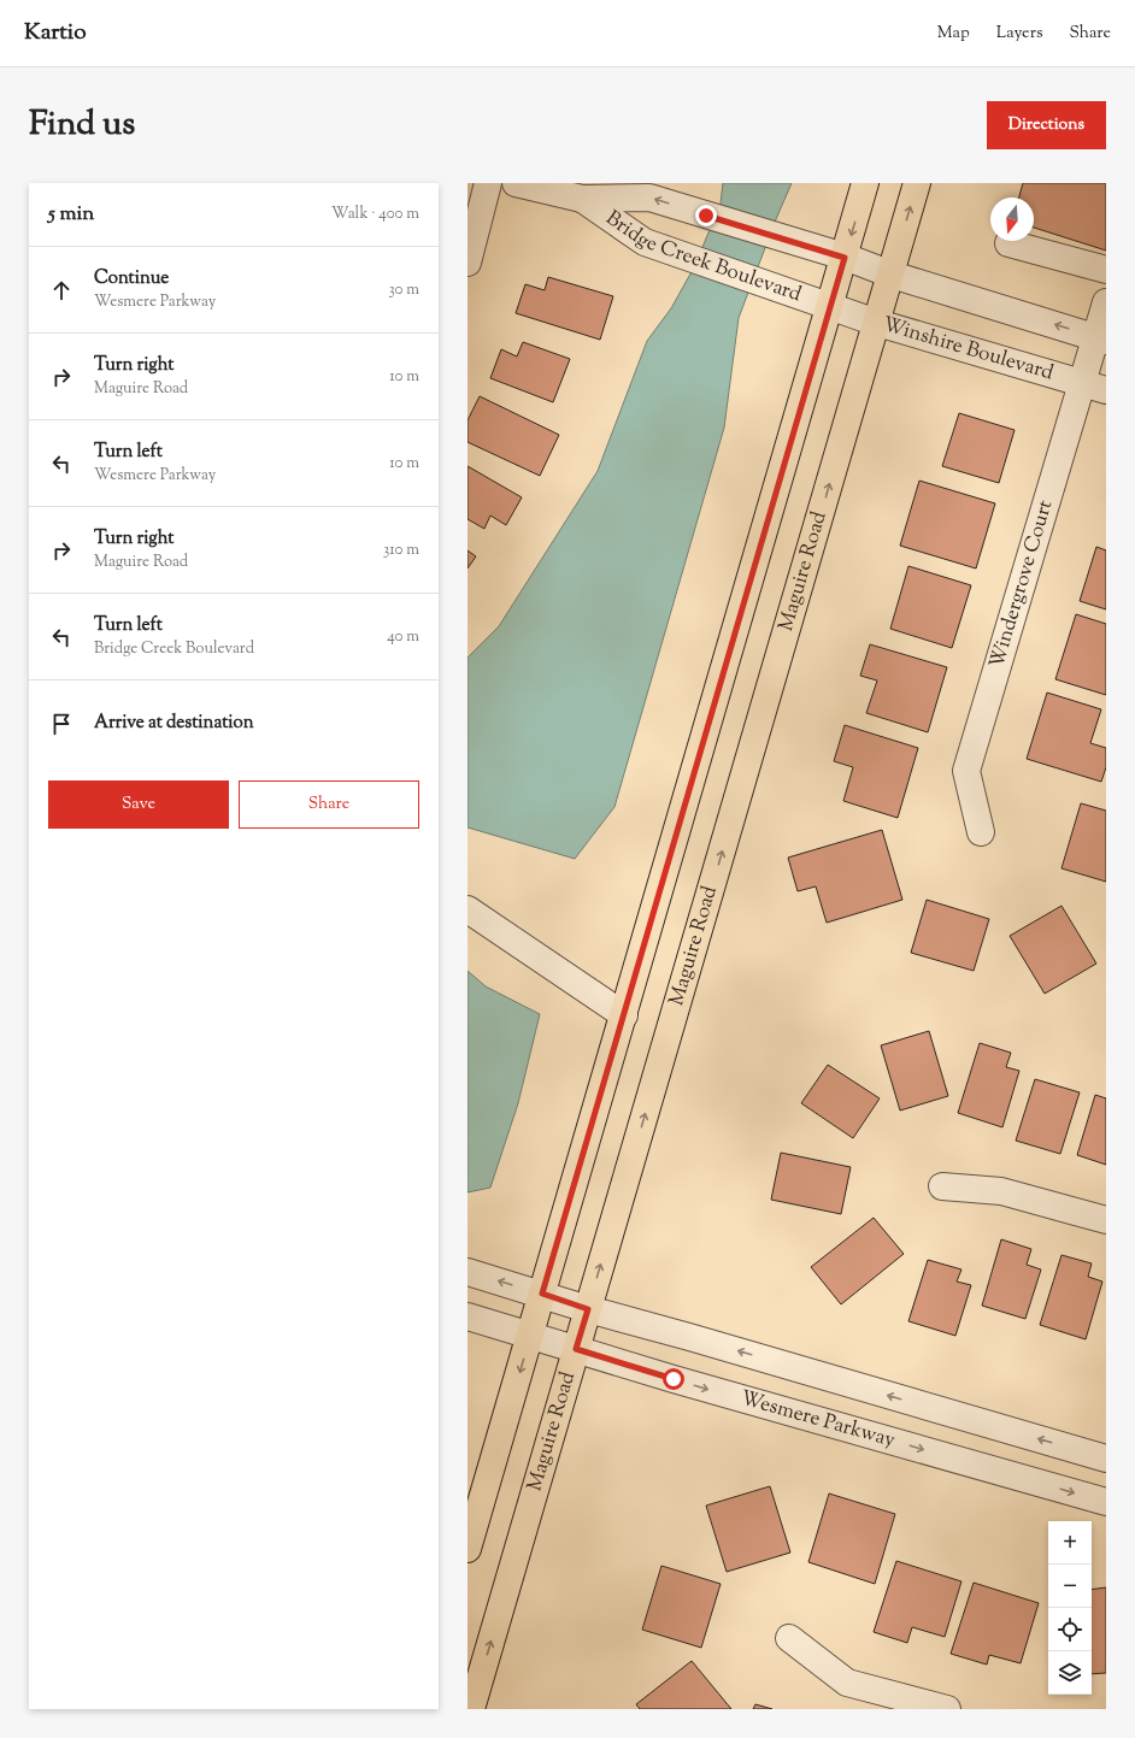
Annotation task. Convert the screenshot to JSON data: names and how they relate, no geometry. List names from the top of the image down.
{
  "streets": {
    "main road": ["Maguire Road"],
    "street": [
      "Bridge Creek Boulevard",
      "Winshire Boulevard",
      "Windergrove Court",
      "Wesmere Parkway"
    ]
  },
  "crossings": [
    ["Bridge Creek Boulevard", "Winshire Boulevard"],
    ["Winshire Boulevard", "Maguire Road"],
    ["Winshire Boulevard", "Windergrove Court"],
    ["Maguire Road", "Wesmere Parkway"]
  ],
  "north": "bottom",
  "page": {
    "header": "Kartio",
    "nav": ["Map", "Layers", "Share"],
    "title": "Find us",
    "buttons": [
      "Directions",
      ["Save", "Share"]
    ],
    "heading": ["5 min", "Walk · 400 m"],
    "list": [
      ["Continue", "Wesmere Parkway", "30 m"],
      ["Turn right", "Maguire Road", "10 m"],
      ["Turn left", "Wesmere Parkway", "10 m"],
      ["Turn right", "Maguire Road", "310 m"],
      ["Turn left", "Bridge Creek Boulevard", "40 m"],
      "Arrive at destination"
    ],
    "map_buttons": ["+", "−"]
  }
}
